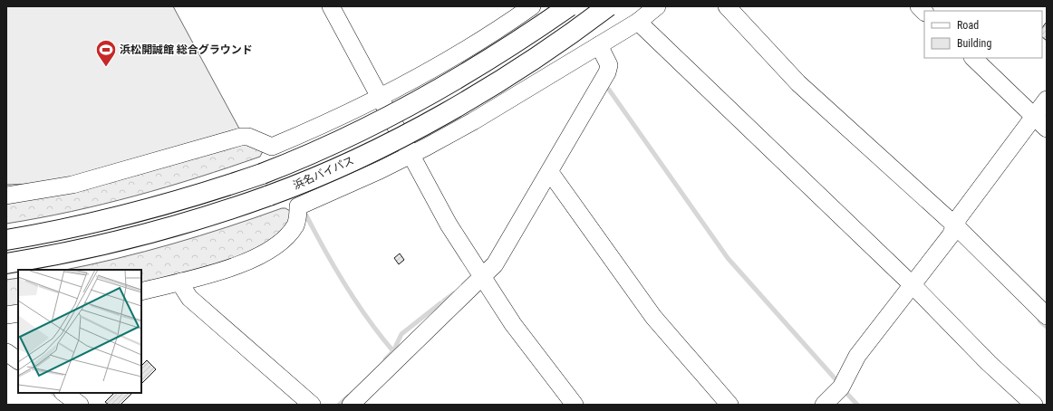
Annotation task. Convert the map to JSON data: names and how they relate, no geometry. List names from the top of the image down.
{
  "streets": {
    "highway": ["浜名バイパス"]
  },
  "places": {
    "sports": ["浜松開誠館 総合グラウンド"]
  },
  "legend": ["Road", "Building"]
}
